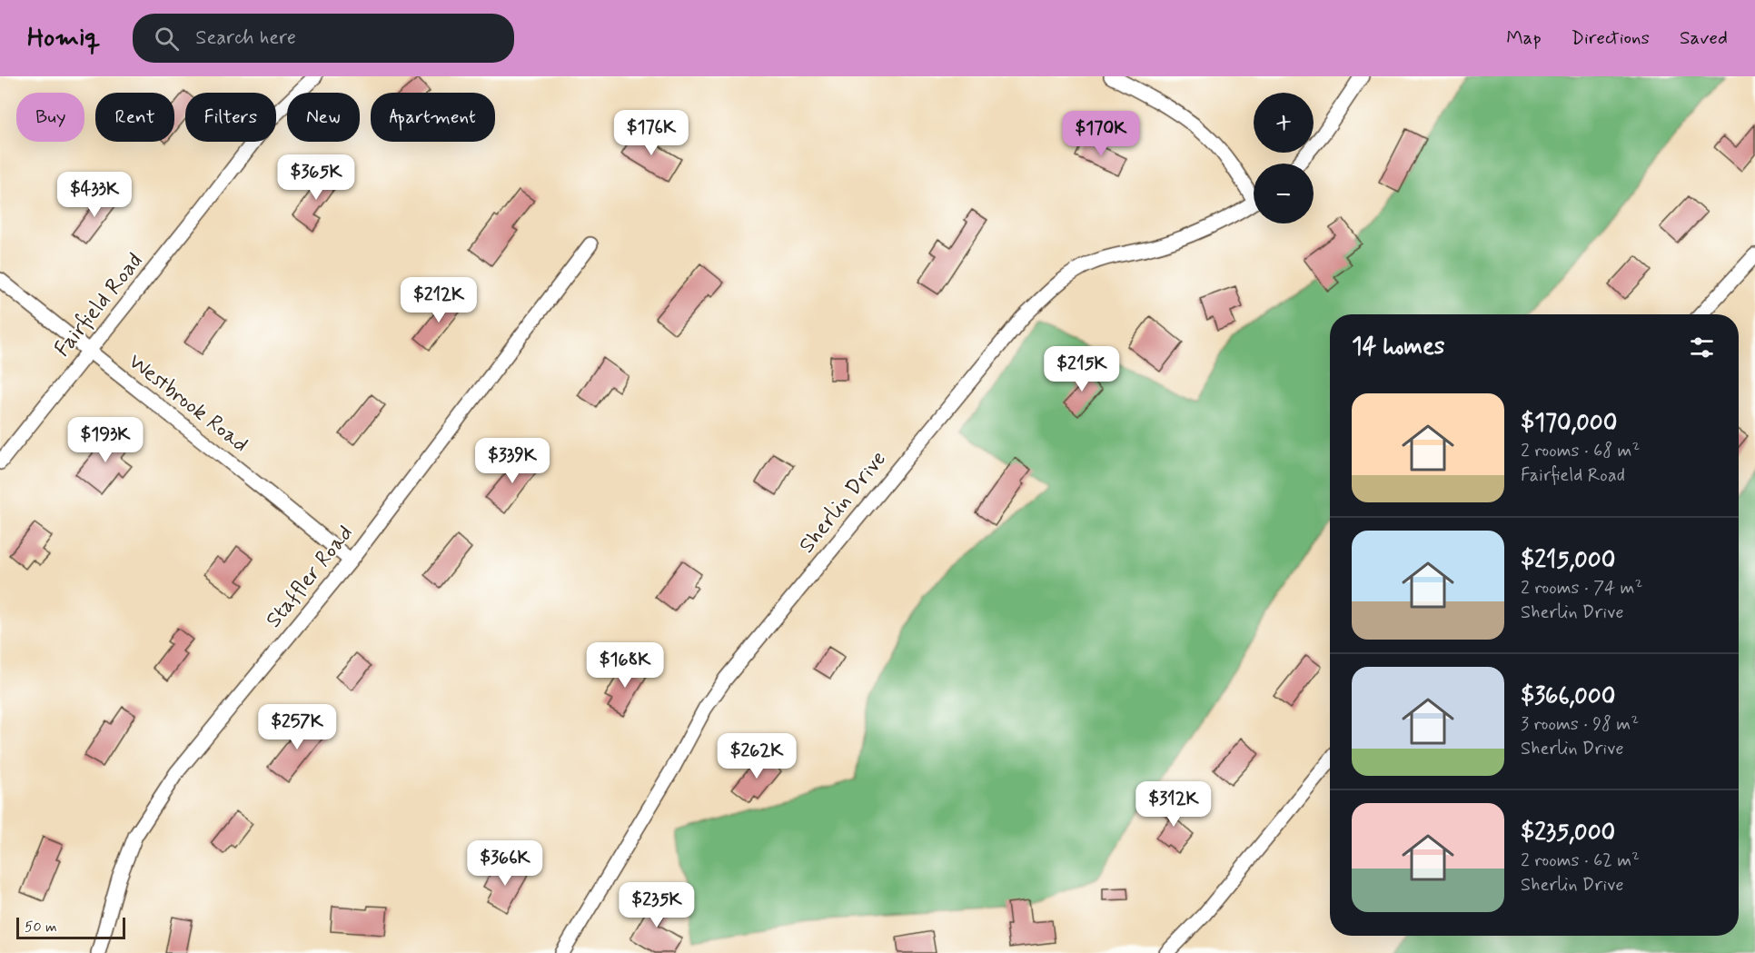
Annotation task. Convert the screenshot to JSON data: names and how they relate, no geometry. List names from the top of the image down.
{
  "streets": {
    "street": [
      "Fairfield Road",
      "Westbrook Road",
      "Sherlin Drive",
      "Staffler Road"
    ]
  },
  "crossings": [
    ["Fairfield Road", "Westbrook Road"],
    ["Westbrook Road", "Staffler Road"]
  ],
  "scale_bar": "50 m",
  "page": {
    "header": "Homiq",
    "search": "Search here",
    "nav": ["Map", "Directions", "Saved"],
    "map_buttons": ["+", "−"],
    "chip": [
      "Buy",
      "Rent",
      "Filters",
      "New",
      "Apartment"
    ],
    "price": [
      "$176K",
      "$170K",
      "$365K",
      "$433K",
      "$212K",
      "$215K",
      "$193K",
      "$339K",
      "$168K",
      "$257K",
      "$262K",
      "$312K",
      "$366K",
      "$235K"
    ],
    "heading": "14 homes",
    "list": [
      {
        "name": "$170,000",
        "note": "2 rooms · 68 m² · Fairfield Road"
      },
      {
        "name": "$215,000",
        "note": "2 rooms · 74 m² · Sherlin Drive"
      },
      {
        "name": "$366,000",
        "note": "3 rooms · 98 m² · Sherlin Drive"
      },
      {
        "name": "$235,000",
        "note": "2 rooms · 62 m² · Sherlin Drive"
      }
    ],
    "scale": "50 m"
  }
}
